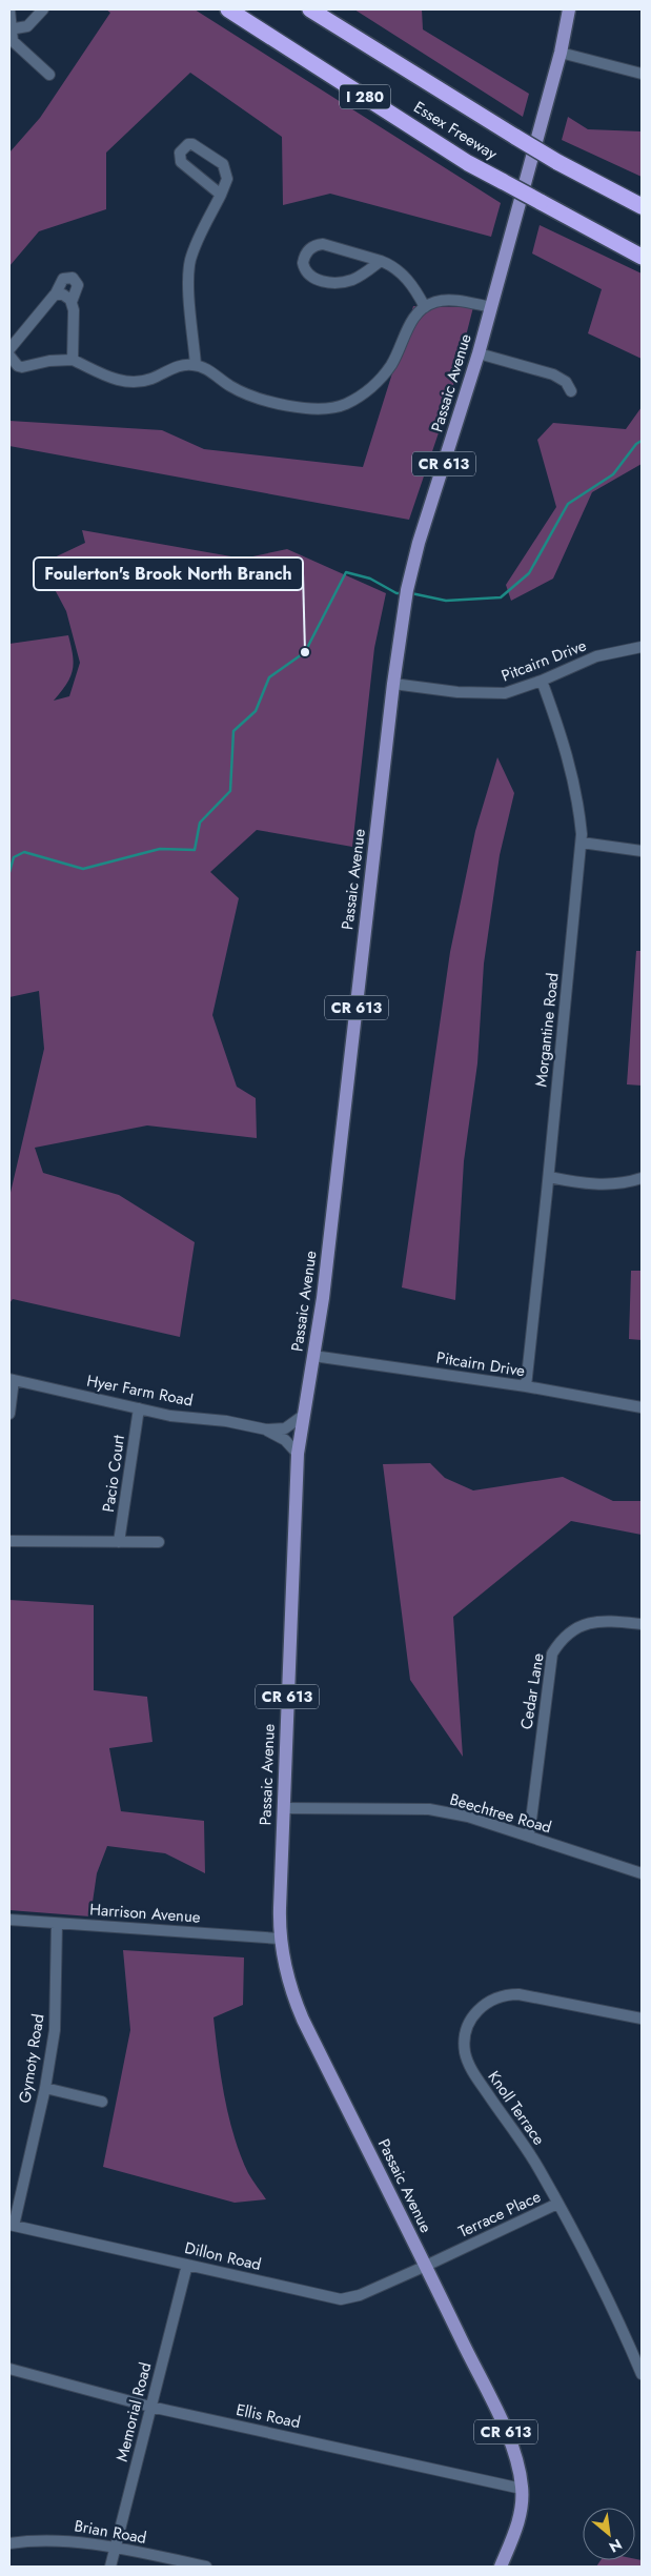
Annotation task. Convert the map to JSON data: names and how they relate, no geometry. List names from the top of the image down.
{
  "streets": {
    "highway": ["I 280", "Essex Freeway"],
    "main road": ["Passaic Avenue", "CR 613"],
    "street": [
      "Pitcairn Drive",
      "Morgantine Road",
      "Hyer Farm Road",
      "Pacio Court",
      "Cedar Lane",
      "Beechtree Road",
      "Harrison Avenue",
      "Gymoty Road",
      "Knoll Terrace",
      "Terrace Place",
      "Dillon Road",
      "Memorial Road",
      "Ellis Road",
      "Brian Road"
    ]
  },
  "crossings": [
    ["Passaic Avenue", "Pitcairn Drive"],
    ["Passaic Avenue", "Hyer Farm Road"],
    ["Passaic Avenue", "Beechtree Road"],
    ["Passaic Avenue", "Harrison Avenue"],
    ["Passaic Avenue", "Terrace Place"],
    ["Passaic Avenue", "Dillon Road"],
    ["Passaic Avenue", "Ellis Road"],
    ["Pitcairn Drive", "Morgantine Road"],
    ["Hyer Farm Road", "Pacio Court"],
    ["Cedar Lane", "Beechtree Road"],
    ["Harrison Avenue", "Gymoty Road"],
    ["Gymoty Road", "Dillon Road"],
    ["Knoll Terrace", "Terrace Place"],
    ["Terrace Place", "Dillon Road"],
    ["Dillon Road", "Memorial Road"],
    ["Memorial Road", "Ellis Road"],
    ["Memorial Road", "Brian Road"]
  ],
  "places": ["Foulerton's Brook North Branch"],
  "north": "bottom right"
}
